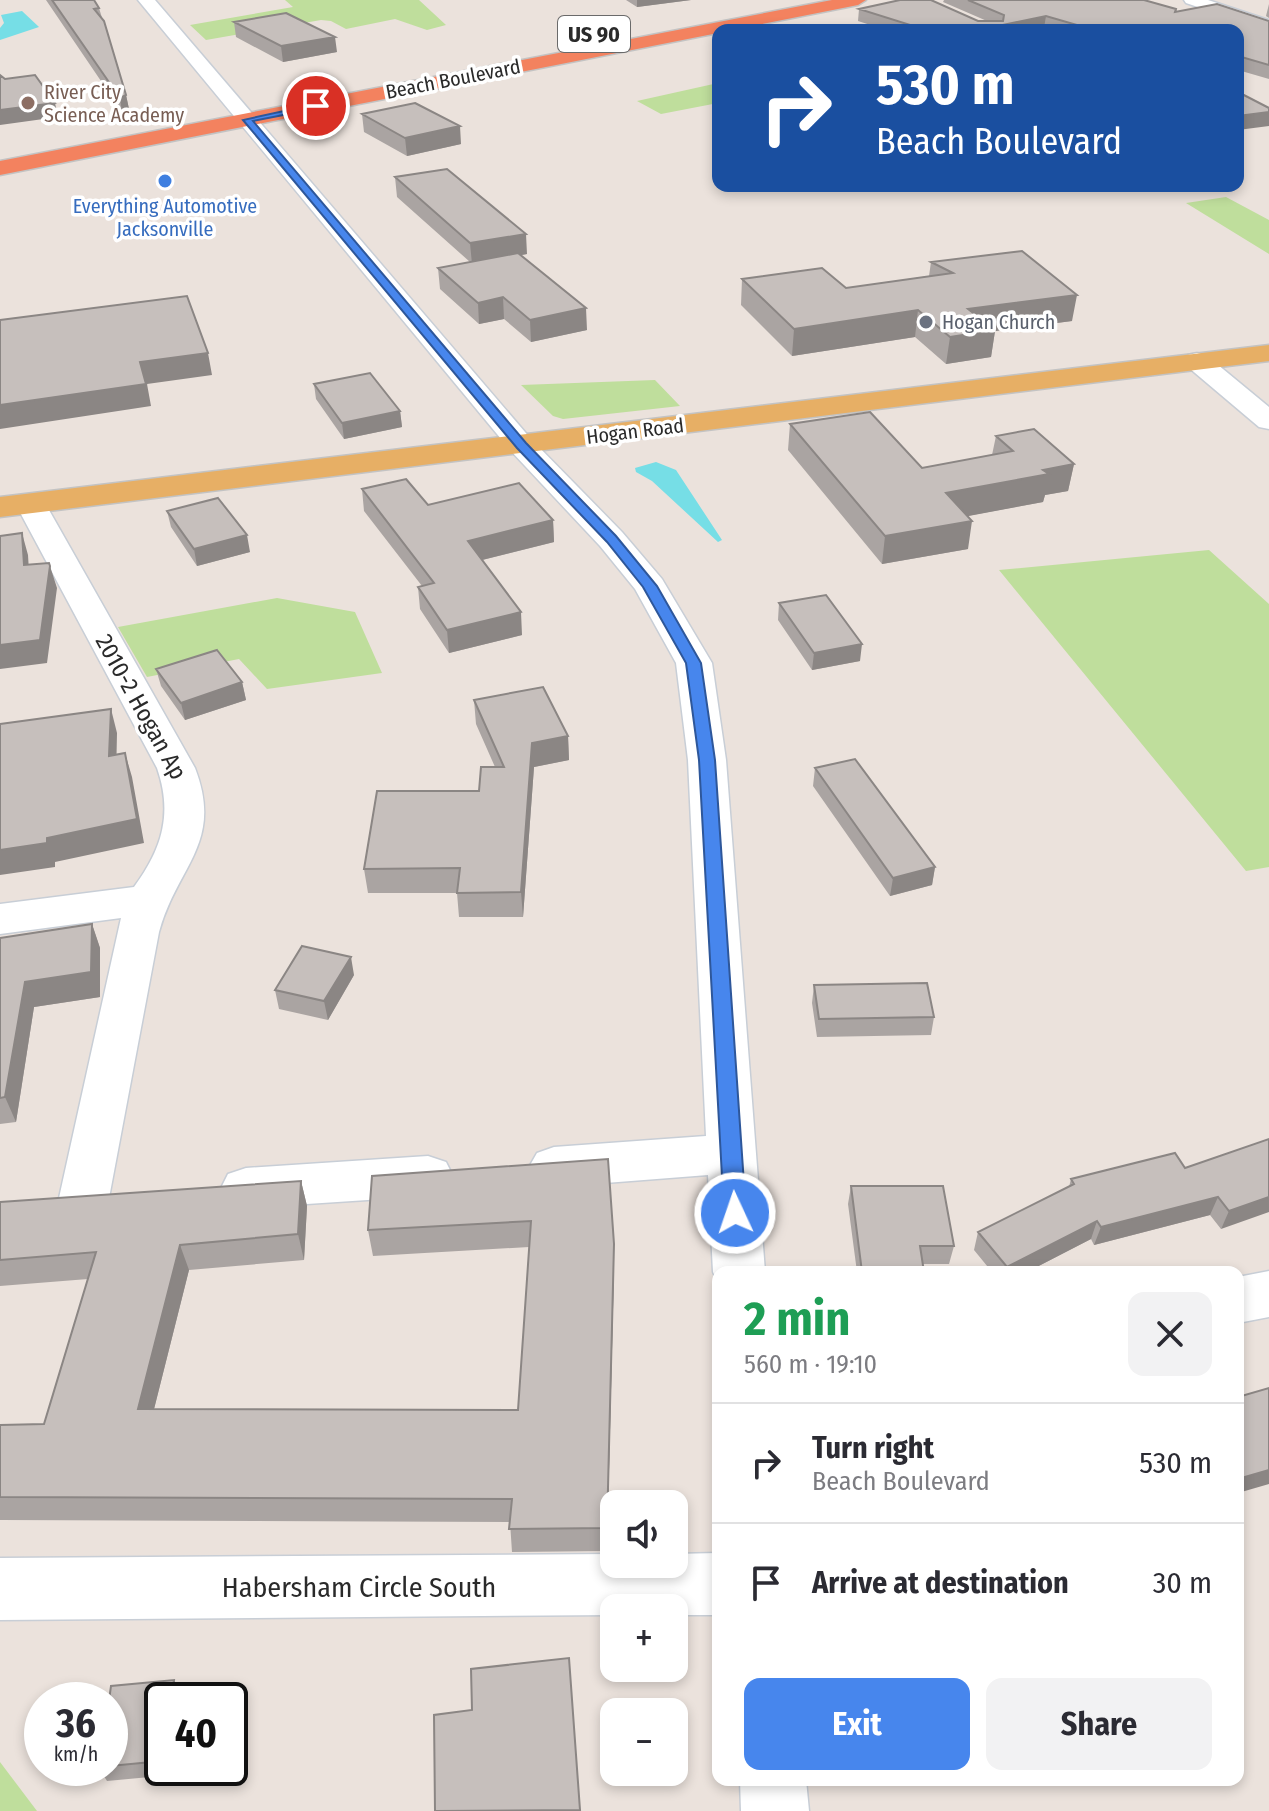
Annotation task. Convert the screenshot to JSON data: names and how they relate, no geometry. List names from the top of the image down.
{
  "streets": {
    "highway": ["US 90", "Beach Boulevard"],
    "main road": ["Hogan Road"],
    "street": ["2010-2 Hogan Ap", "Habersham Circle South"]
  },
  "crossings": [
    ["US 90", "Beach Boulevard"],
    ["Hogan Road", "2010-2 Hogan Ap"]
  ],
  "places": ["River City Science Academy", "Everything Automotive Jacksonville", "Hogan Church"],
  "page": {
    "turn": ["530 m", "Beach Boulevard"],
    "heading": ["2 min", "560 m · 19:10"],
    "list": [
      {
        "name": "Turn right",
        "note": "Beach Boulevard",
        "value": "530 m"
      },
      {
        "name": "Arrive at destination",
        "value": "30 m"
      }
    ],
    "map_buttons": ["+", "−"],
    "buttons": ["Exit", "Share"],
    "speed": "36 km/h",
    "limit": "40"
  }
}
